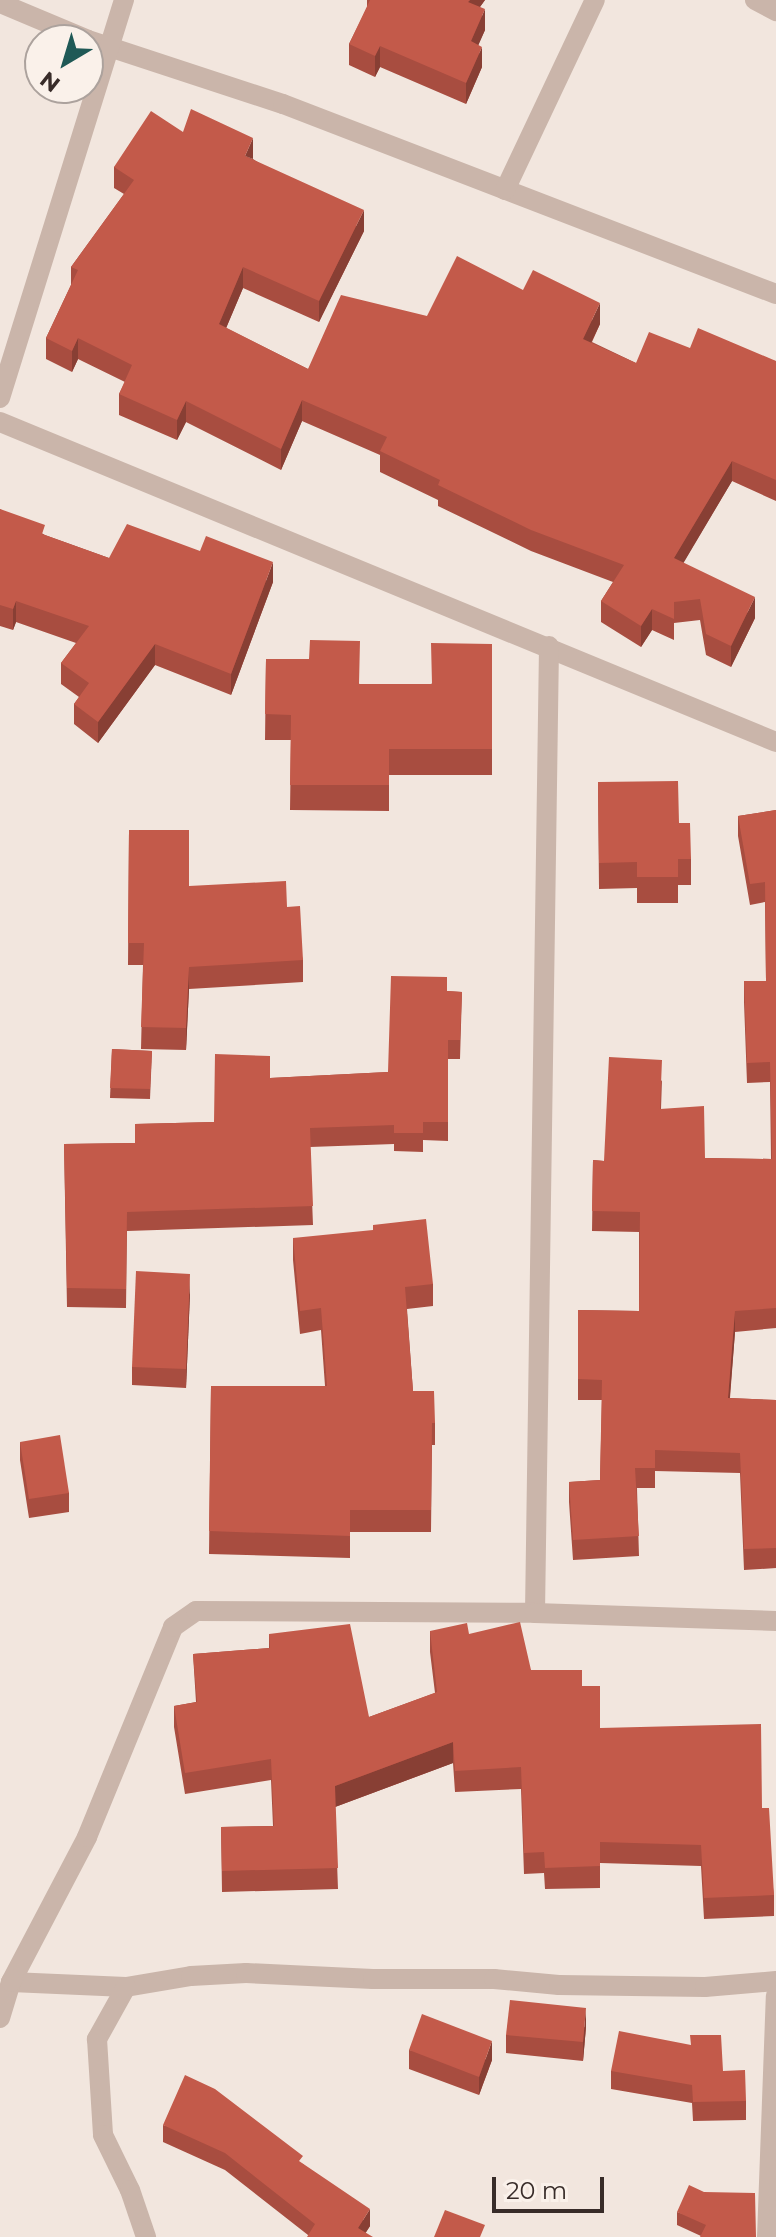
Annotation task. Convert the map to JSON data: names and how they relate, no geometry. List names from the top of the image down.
{
  "scale_bar": "20 m",
  "north": "bottom left"
}
